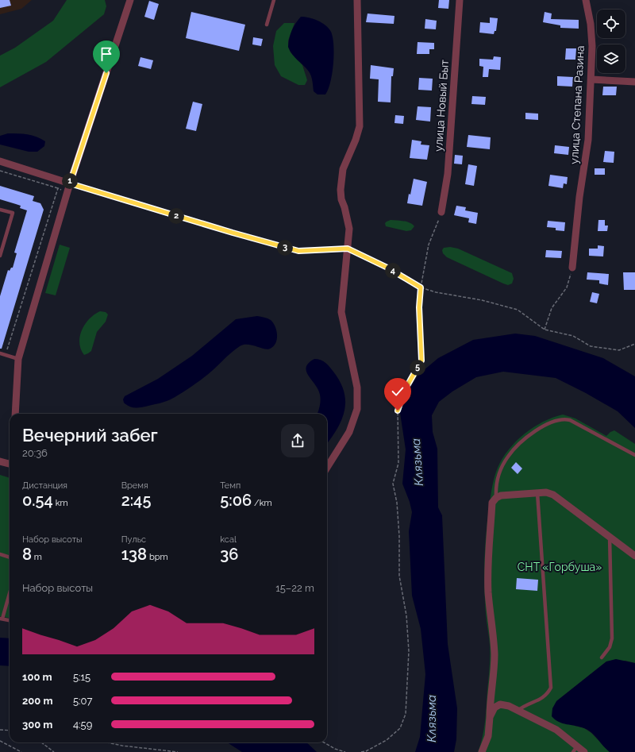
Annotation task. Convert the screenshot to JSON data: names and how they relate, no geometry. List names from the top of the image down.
{
  "streets": {
    "street": ["улица Степана Разина", "улица Новый Быт"]
  },
  "water": ["Клязьма"],
  "parks": ["СНТ «Горбуша»"],
  "page": {
    "pins": [
      "1",
      "2",
      "3",
      "4",
      "5"
    ],
    "heading": ["Вечерний забег", "20:36"],
    "stats": [
      ["Дистанция", "0.54 km"],
      ["Время", "2:45"],
      ["Темп", "5:06 /km"],
      ["Набор высоты", "8 m"],
      ["Пульс", "138 bpm"],
      ["kcal", "36"]
    ],
    "chart": ["Набор высоты", "15–22 m"],
    "list": [
      {
        "name": "100 m",
        "note": "5:15"
      },
      {
        "name": "200 m",
        "note": "5:07"
      },
      {
        "name": "300 m",
        "note": "4:59"
      }
    ]
  }
}
